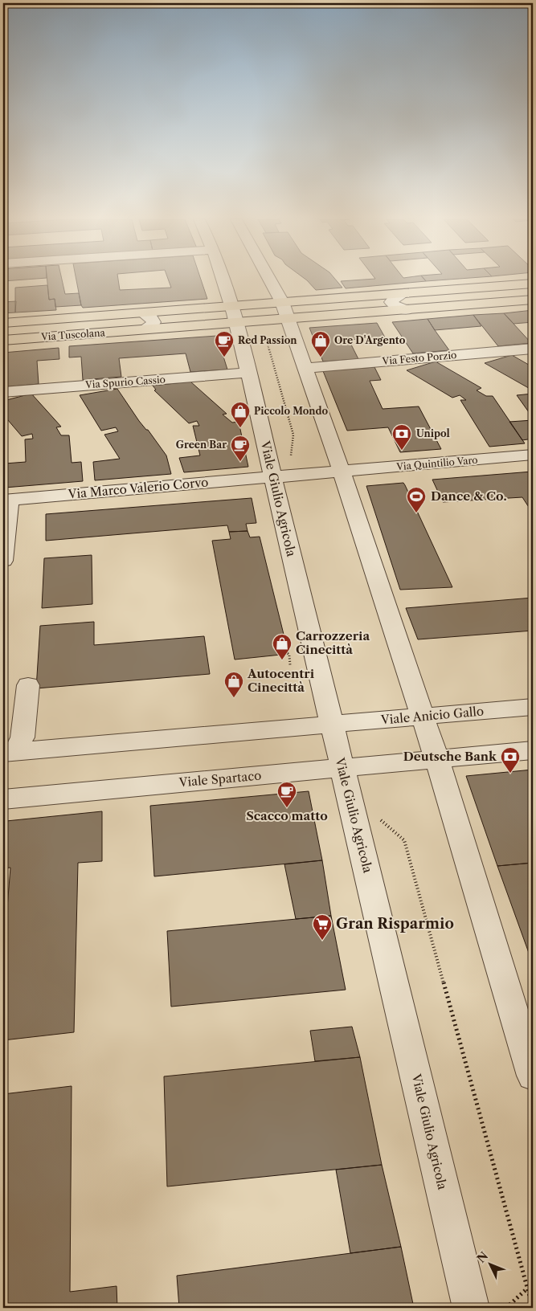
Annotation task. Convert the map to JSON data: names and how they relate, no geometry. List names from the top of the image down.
{
  "streets": {
    "main road": ["Via Tuscolana"],
    "street": [
      "Via Festo Porzio",
      "Via Spurio Cassio",
      "Via Quintilio Varo",
      "Via Marco Valerio Corvo",
      "Viale Giulio Agricola",
      "Viale Anicio Gallo",
      "Viale Spartaco"
    ]
  },
  "crossings": [
    ["Via Tuscolana", "Viale Giulio Agricola"],
    ["Via Spurio Cassio", "Viale Giulio Agricola"],
    ["Via Quintilio Varo", "Via Marco Valerio Corvo"],
    ["Via Quintilio Varo", "Viale Giulio Agricola"],
    ["Via Marco Valerio Corvo", "Viale Giulio Agricola"],
    ["Viale Giulio Agricola", "Viale Anicio Gallo"],
    ["Viale Giulio Agricola", "Viale Spartaco"]
  ],
  "places": {
    "cafe": ["Red Passion", "Green Bar", "Scacco matto"],
    "shop": [
      "Ore D'Argento",
      "Piccolo Mondo",
      "Carrozzeria Cinecittà",
      "Autocentri Cinecittà"
    ],
    "bank": ["Unipol", "Deutsche Bank"],
    "sports": ["Dance & Co."],
    "supermarket": ["Gran Risparmio"]
  },
  "north": "top left"
}
